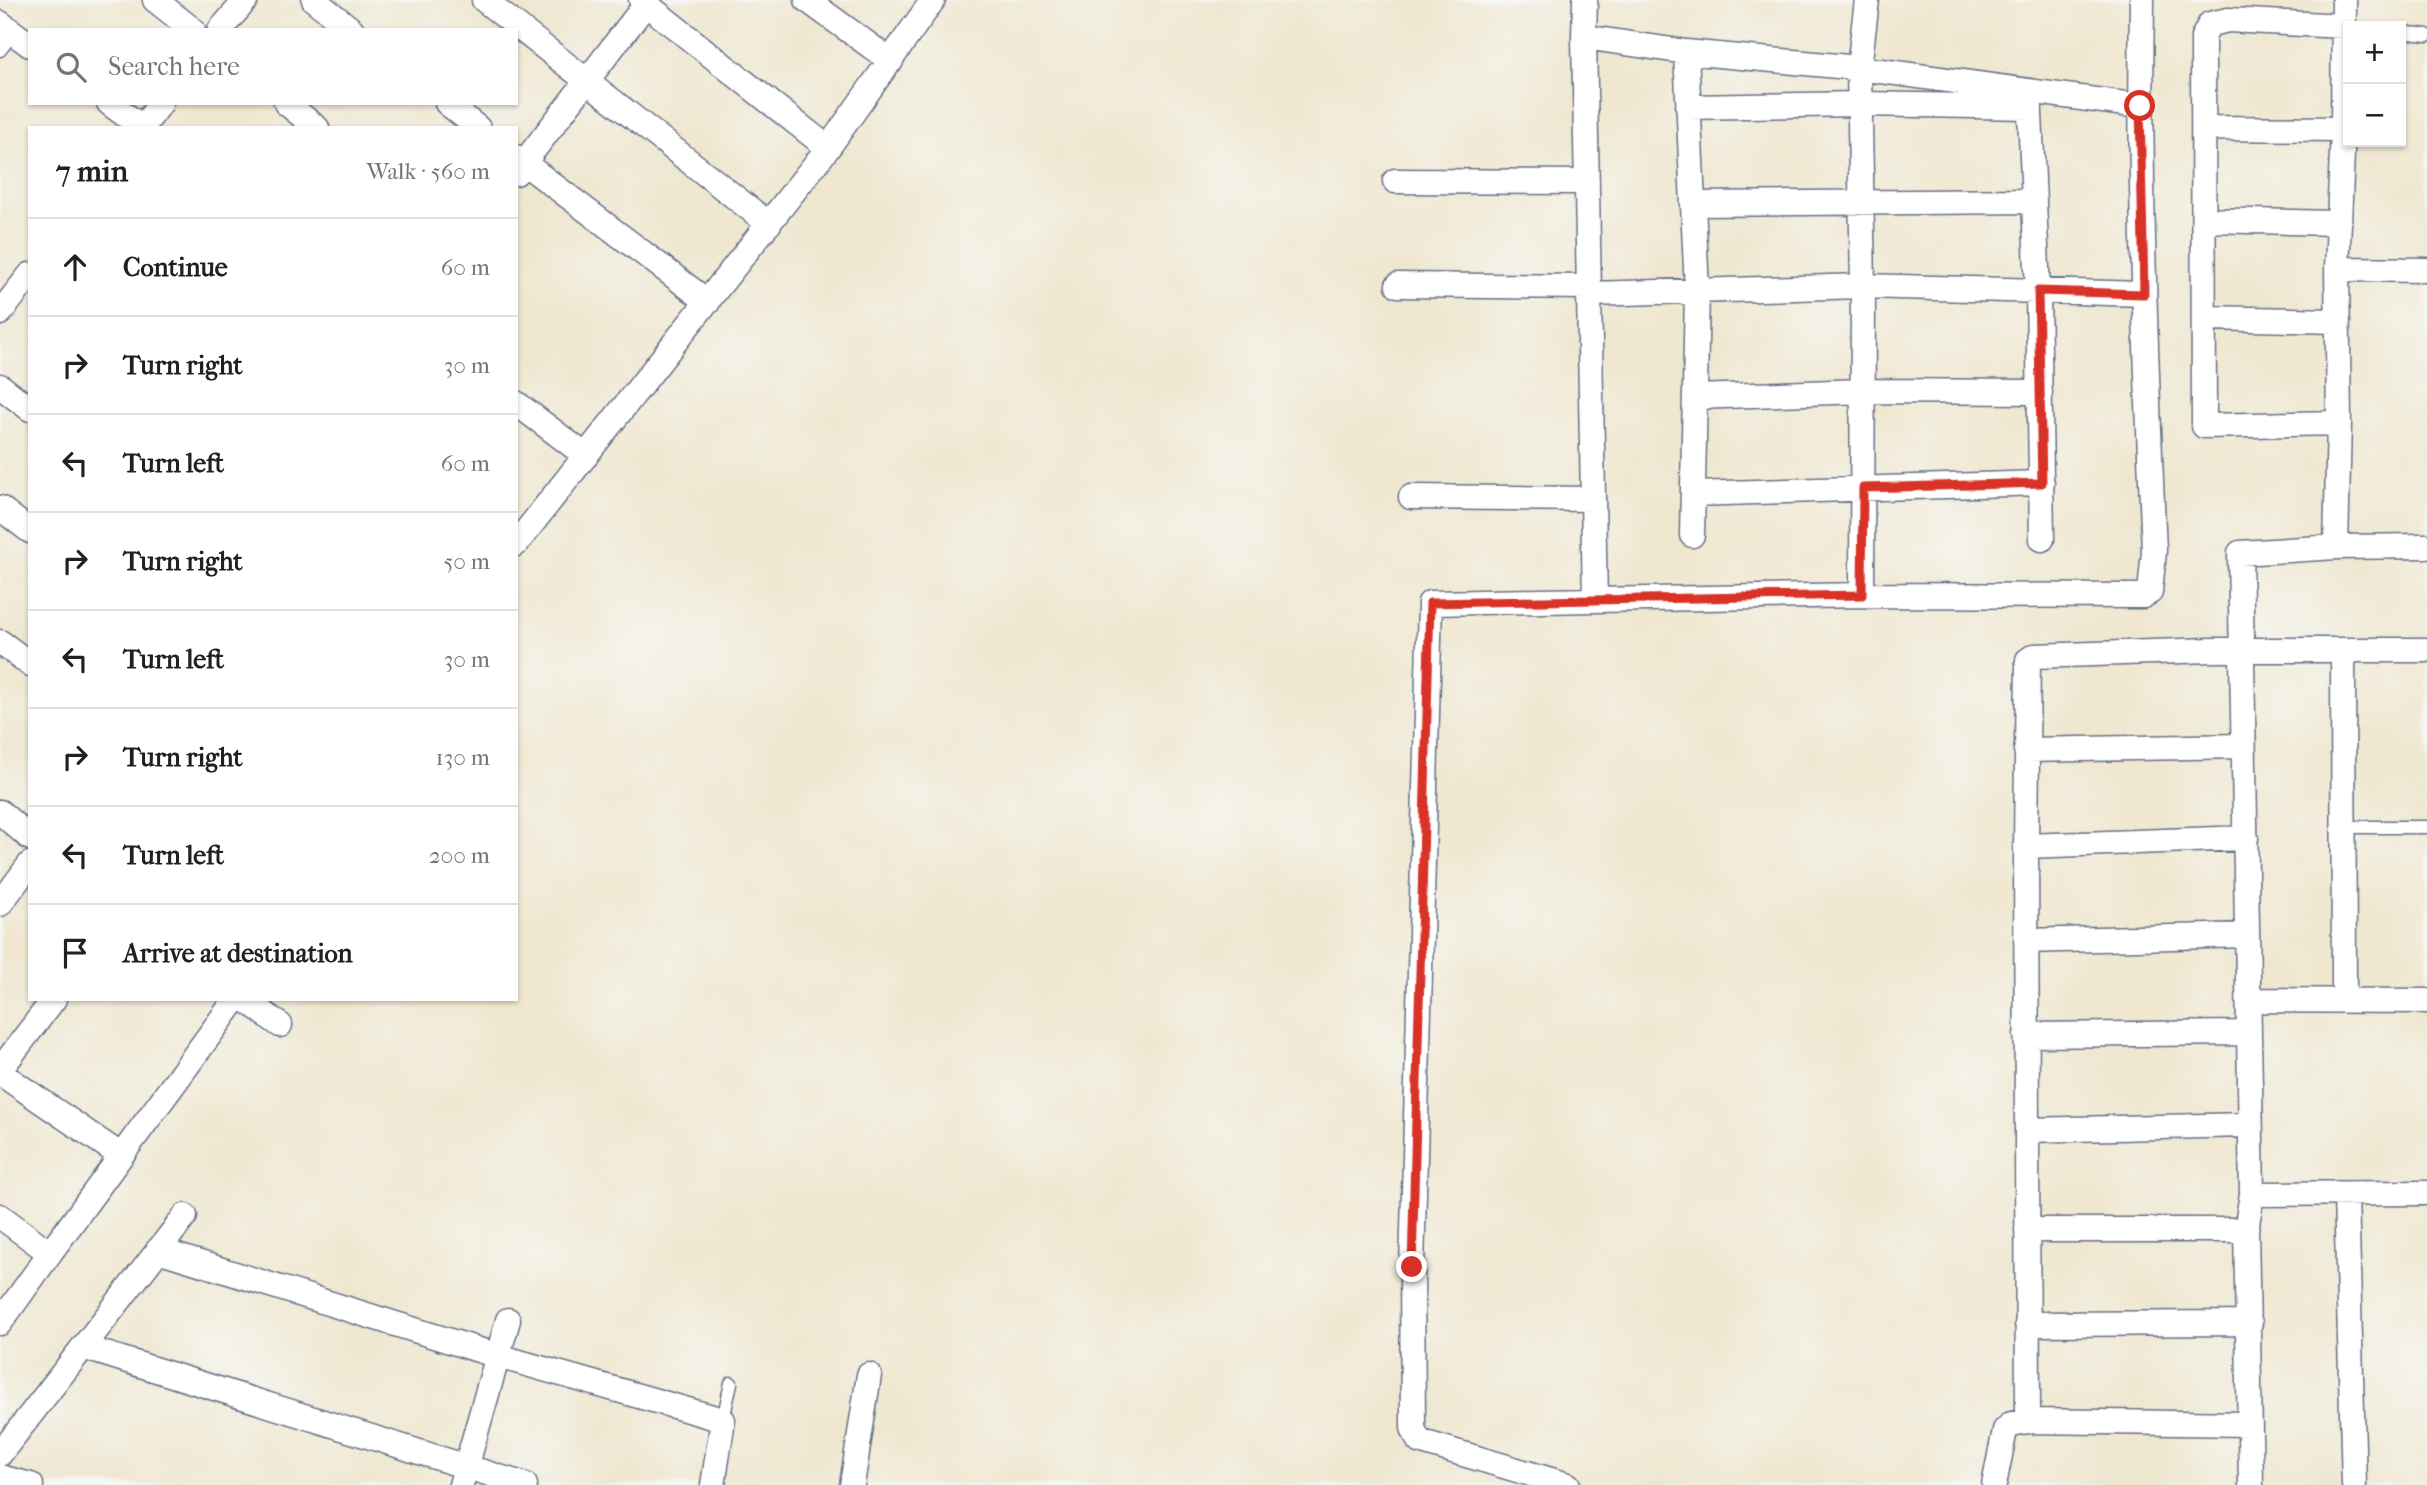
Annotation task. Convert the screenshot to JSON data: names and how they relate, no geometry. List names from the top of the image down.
{
  "page": {
    "map_buttons": ["+", "−"],
    "search": "Search here",
    "heading": ["7 min", "Walk · 560 m"],
    "list": [
      ["Continue", "60 m"],
      ["Turn right", "30 m"],
      ["Turn left", "60 m"],
      ["Turn right", "50 m"],
      ["Turn left", "30 m"],
      ["Turn right", "130 m"],
      ["Turn left", "200 m"],
      "Arrive at destination"
    ]
  }
}
